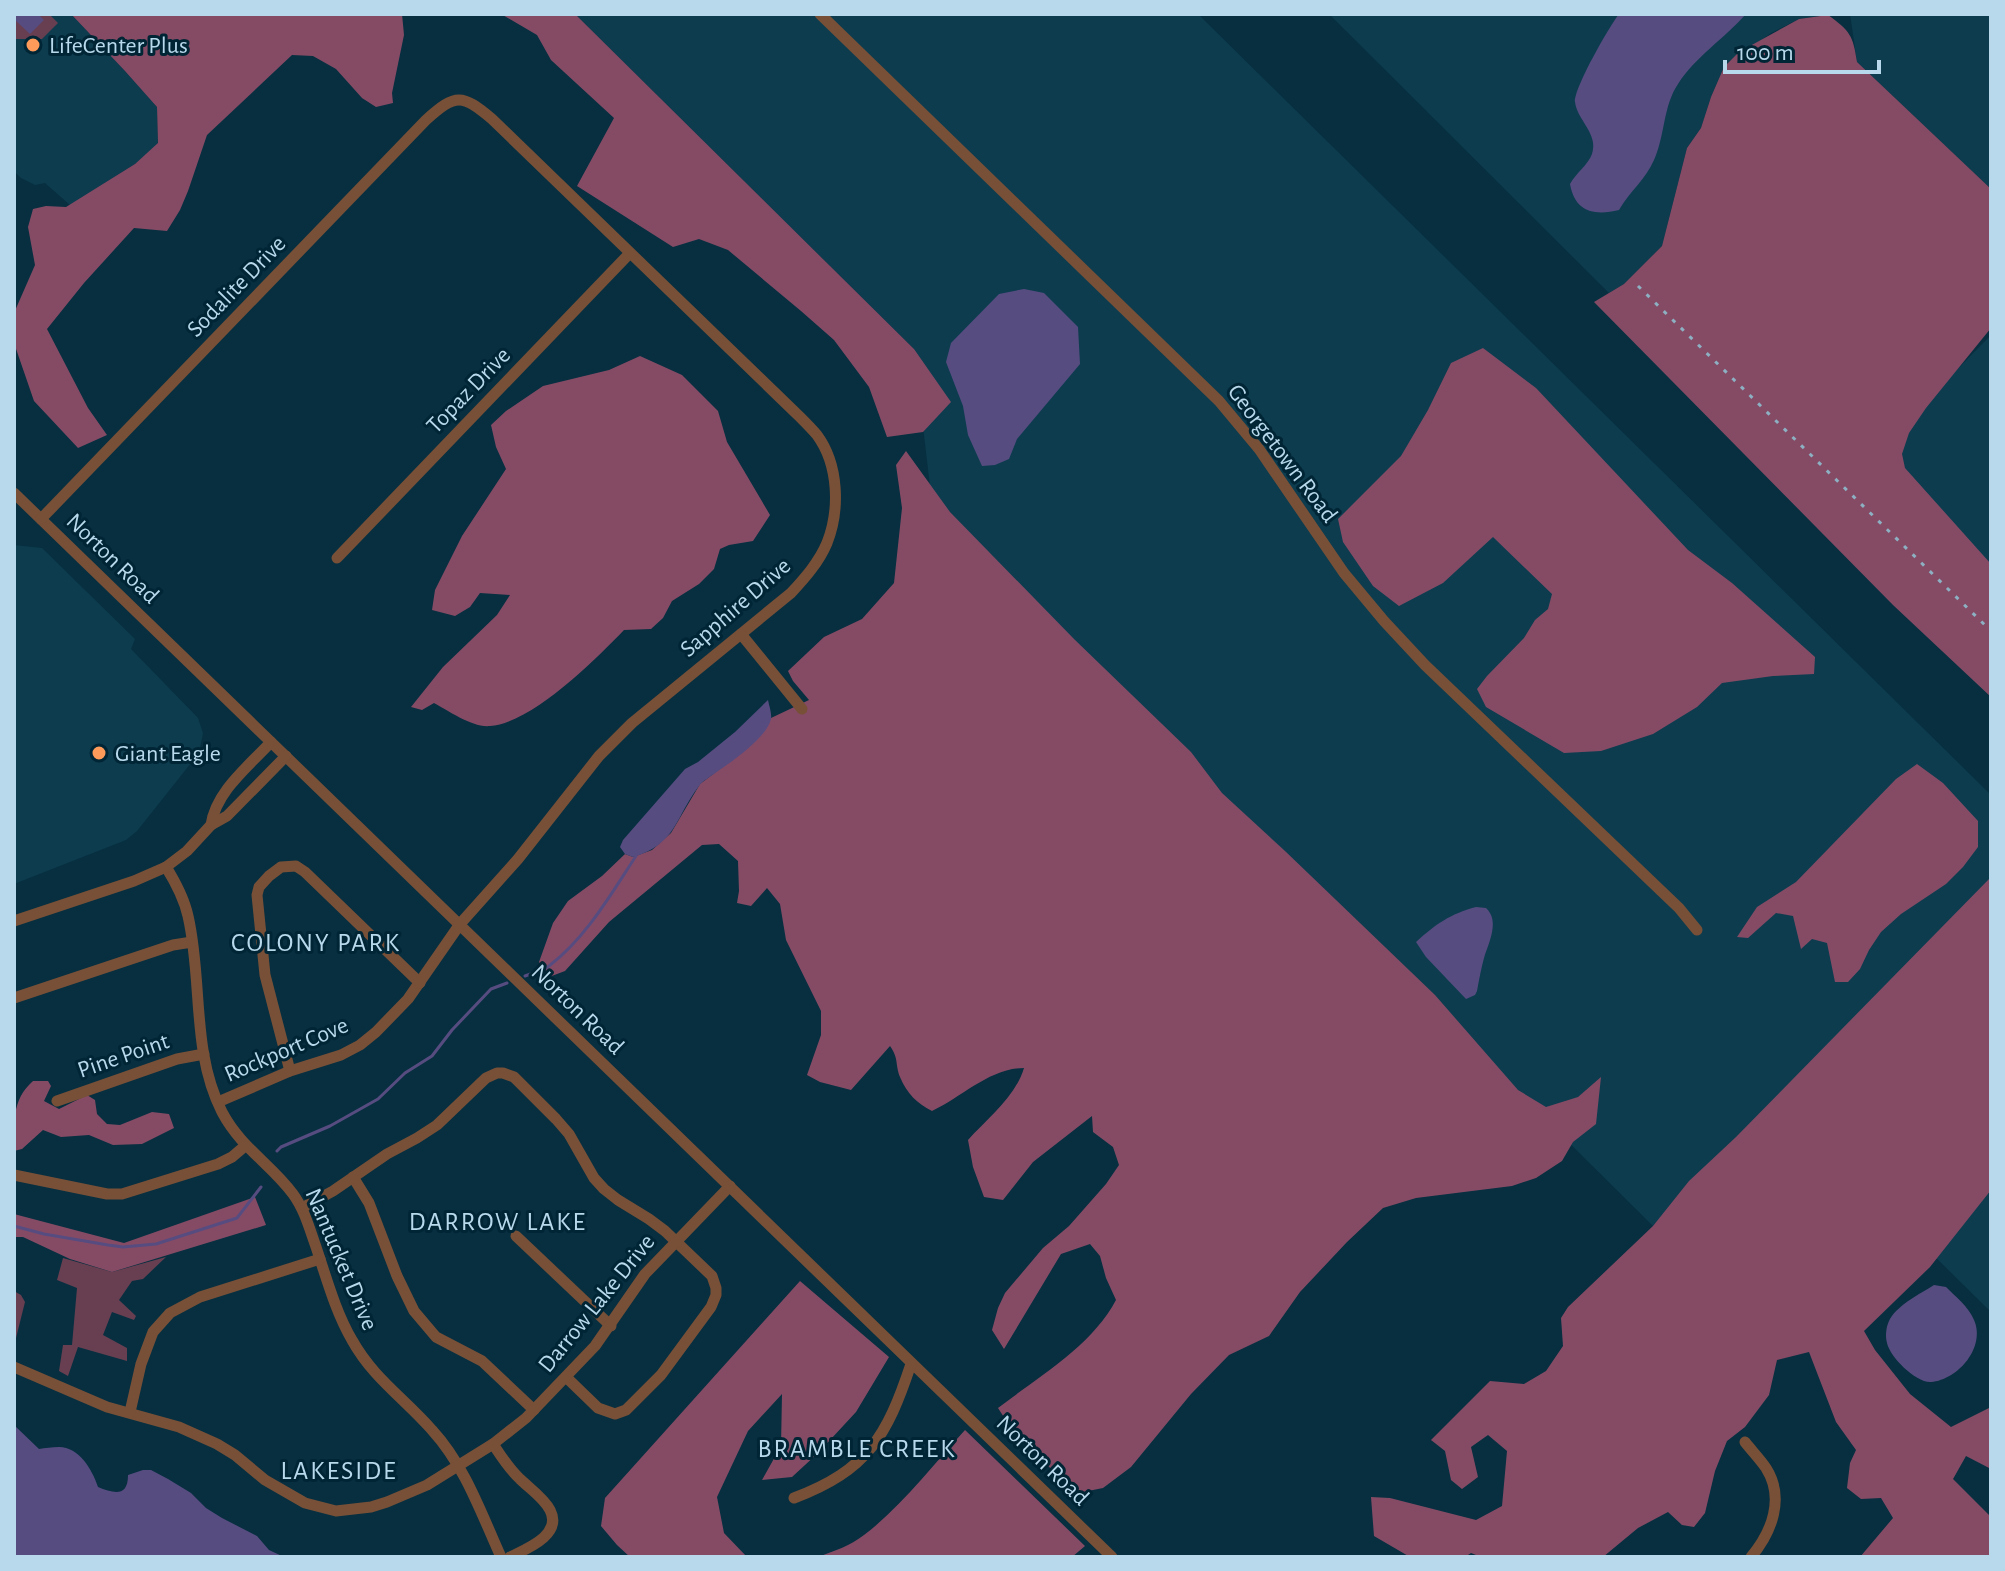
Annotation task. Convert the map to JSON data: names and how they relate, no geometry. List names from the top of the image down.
{
  "streets": {
    "street": [
      "Sodalite Drive",
      "Topaz Drive",
      "Georgetown Road",
      "Norton Road",
      "Sapphire Drive",
      "Rockport Cove",
      "Pine Point",
      "Nantucket Drive",
      "Darrow Lake Drive"
    ]
  },
  "crossings": [
    ["Sodalite Drive", "Norton Road"],
    ["Sodalite Drive", "Sapphire Drive"],
    ["Topaz Drive", "Sapphire Drive"],
    ["Norton Road", "Sapphire Drive"],
    ["Norton Road", "Rockport Cove"],
    ["Norton Road", "Darrow Lake Drive"],
    ["Sapphire Drive", "Rockport Cove"],
    ["Rockport Cove", "Nantucket Drive"],
    ["Pine Point", "Nantucket Drive"],
    ["Nantucket Drive", "Darrow Lake Drive"]
  ],
  "districts": [
    "COLONY PARK",
    "DARROW LAKE",
    "BRAMBLE CREEK",
    "LAKESIDE"
  ],
  "places": ["LifeCenter Plus", "Giant Eagle"],
  "scale_bar": "100 m"
}
